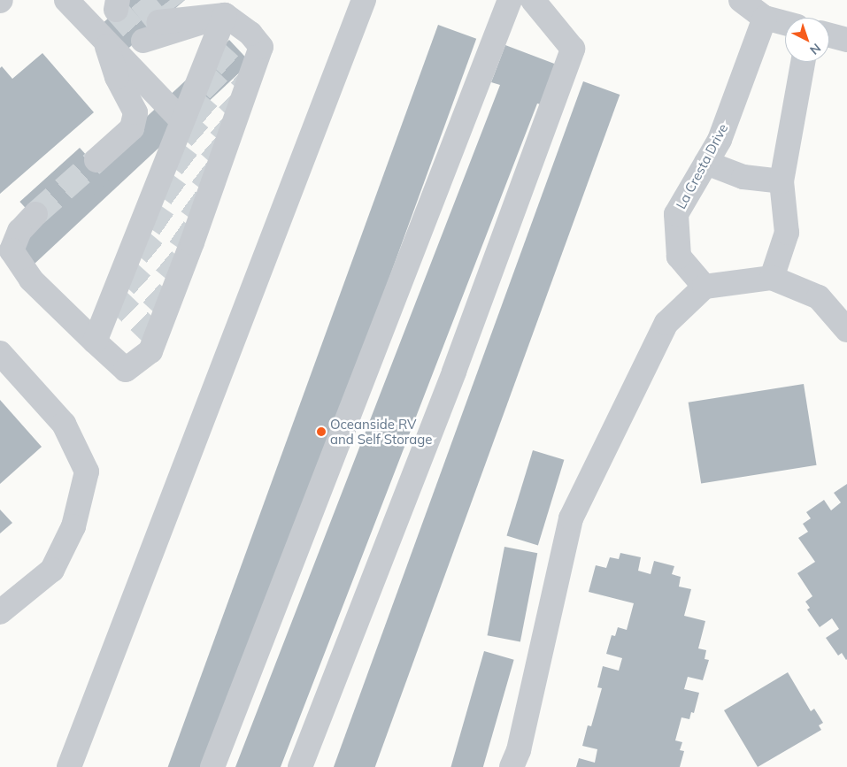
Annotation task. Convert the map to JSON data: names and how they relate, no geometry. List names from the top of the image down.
{
  "streets": {
    "street": ["La Cresta Drive"]
  },
  "places": ["Oceanside RV and Self Storage"],
  "north": "bottom right"
}
